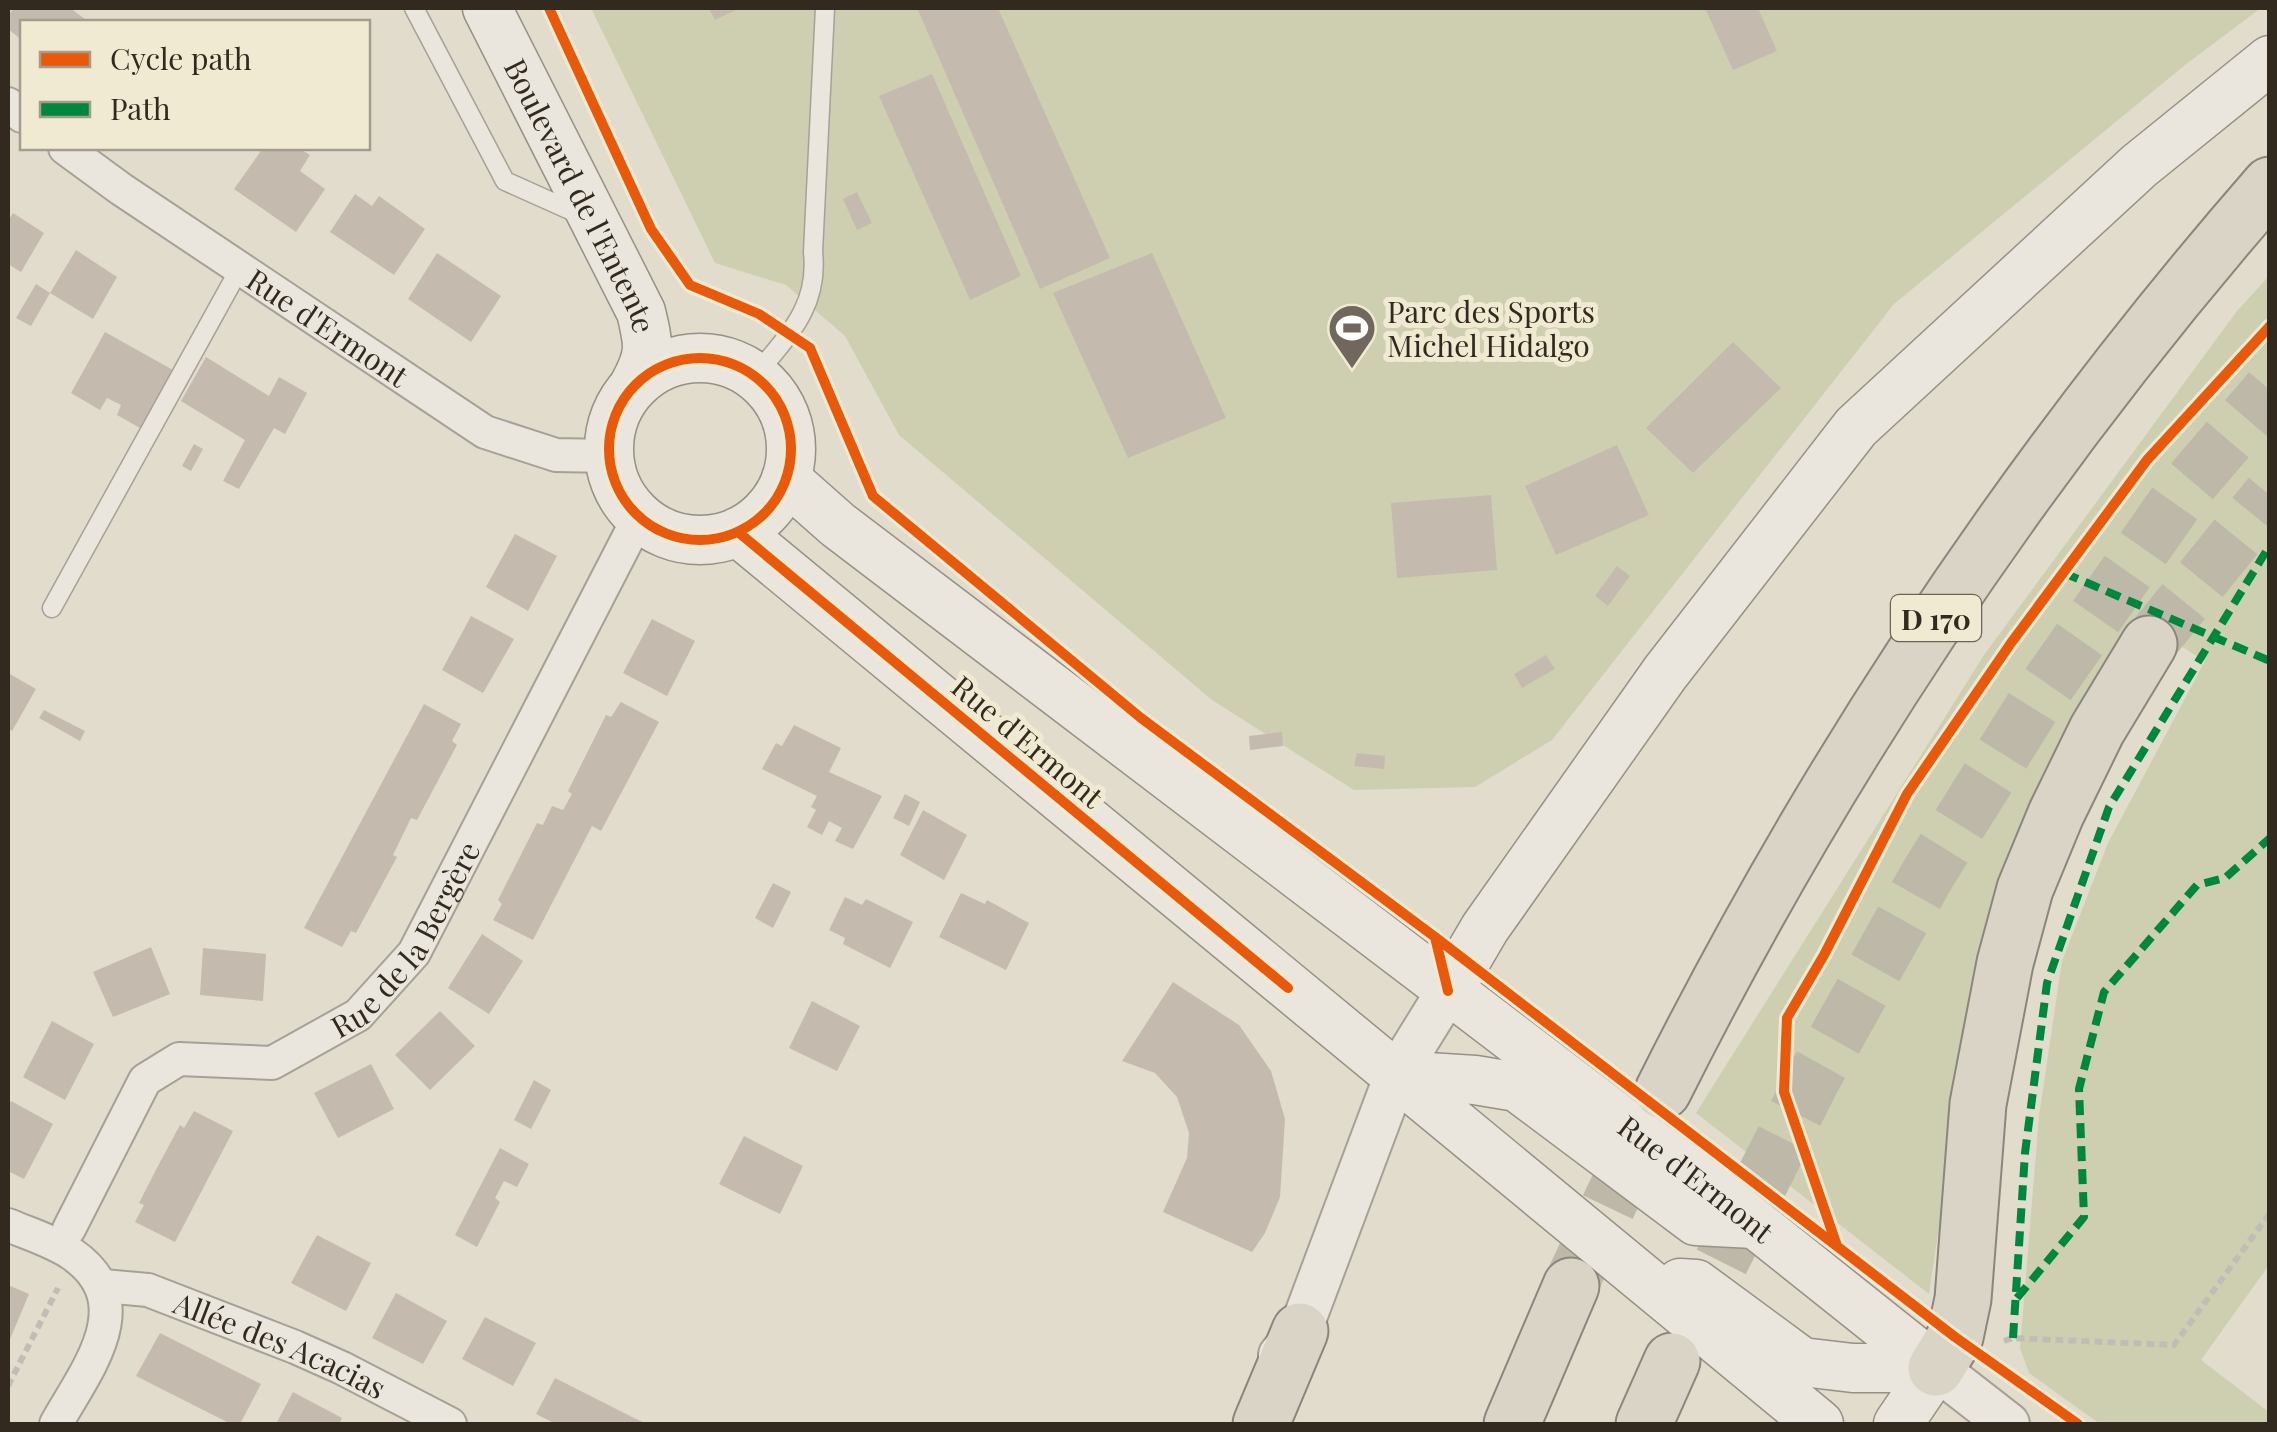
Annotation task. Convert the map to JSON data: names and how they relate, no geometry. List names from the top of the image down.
{
  "streets": {
    "highway": ["D 170"],
    "main road": ["Boulevard de l'Entente", "Rue d'Ermont"],
    "street": ["Rue de la Bergère", "Allée des Acacias"]
  },
  "crossings": [
    ["Boulevard de l'Entente", "Rue d'Ermont"],
    ["Boulevard de l'Entente", "Rue de la Bergère"],
    ["Rue d'Ermont", "Rue de la Bergère"]
  ],
  "places": {
    "sports": ["Parc des Sports Michel Hidalgo"]
  },
  "legend": ["Cycle path", "Path"]
}
